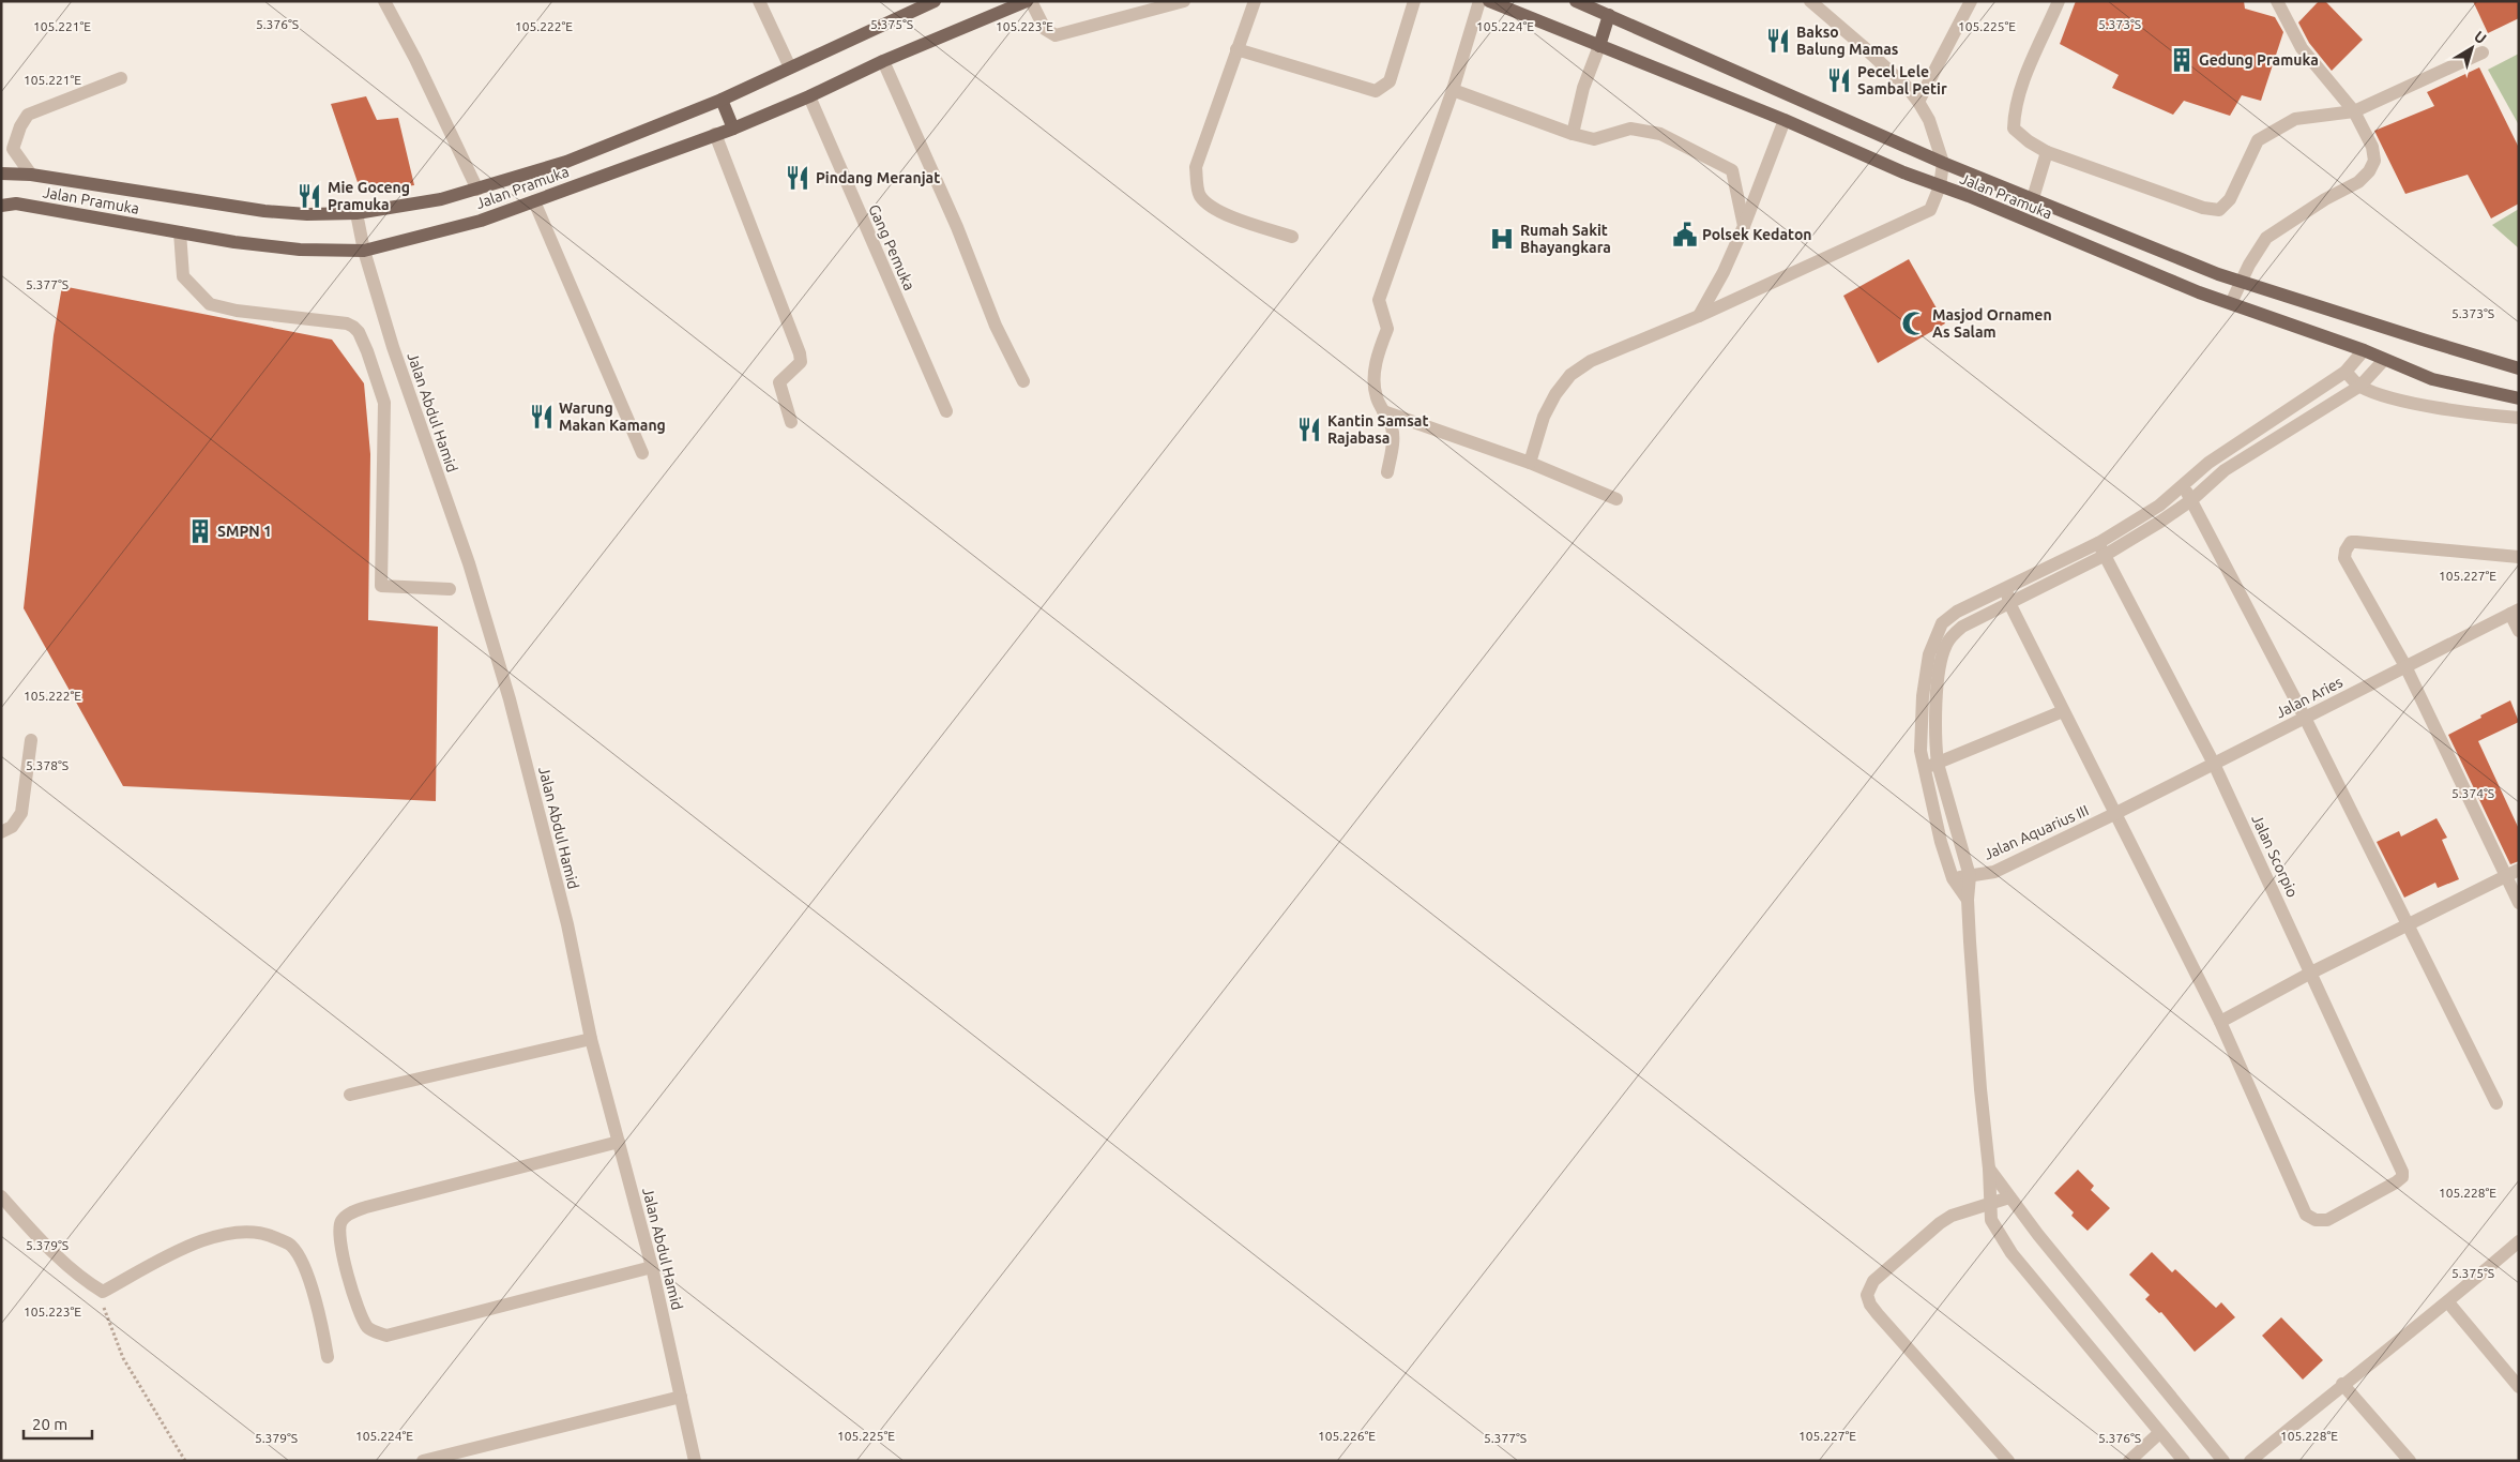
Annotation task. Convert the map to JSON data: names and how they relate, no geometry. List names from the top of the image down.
{
  "streets": {
    "main road": ["Jalan Pramuka"],
    "street": [
      "Gang Pemuka",
      "Jalan Abdul Hamid",
      "Jalan Aries",
      "Jalan Aquarius III",
      "Jalan Scorpio"
    ]
  },
  "crossings": [
    ["Jalan Pramuka", "Gang Pemuka"],
    ["Jalan Pramuka", "Jalan Abdul Hamid"],
    ["Jalan Aries", "Jalan Aquarius III"],
    ["Jalan Aries", "Jalan Scorpio"]
  ],
  "places": {
    "restaurant": [
      "Bakso Balung Mamas",
      "Pecel Lele Sambal Petir",
      "Pindang Meranjat",
      "Mie Goceng Pramuka",
      "Warung Makan Kamang",
      "Kantin Samsat Rajabasa"
    ],
    "building": ["Gedung Pramuka", "SMPN 1"],
    "public building": ["Polsek Kedaton"],
    "hospital": ["Rumah Sakit Bhayangkara"],
    "mosque": ["Masjod Ornamen As Salam"]
  },
  "scale_bar": "20 m",
  "north": "top right",
  "coordinates": [
    "5.376°S",
    "5.375°S",
    "5.373°S",
    "105.221°E",
    "105.222°E",
    "105.223°E",
    "105.224°E",
    "105.225°E",
    "5.377°S",
    "105.227°E",
    "5.378°S",
    "5.374°S",
    "105.228°E",
    "5.379°S",
    "105.226°E"
  ]
}
